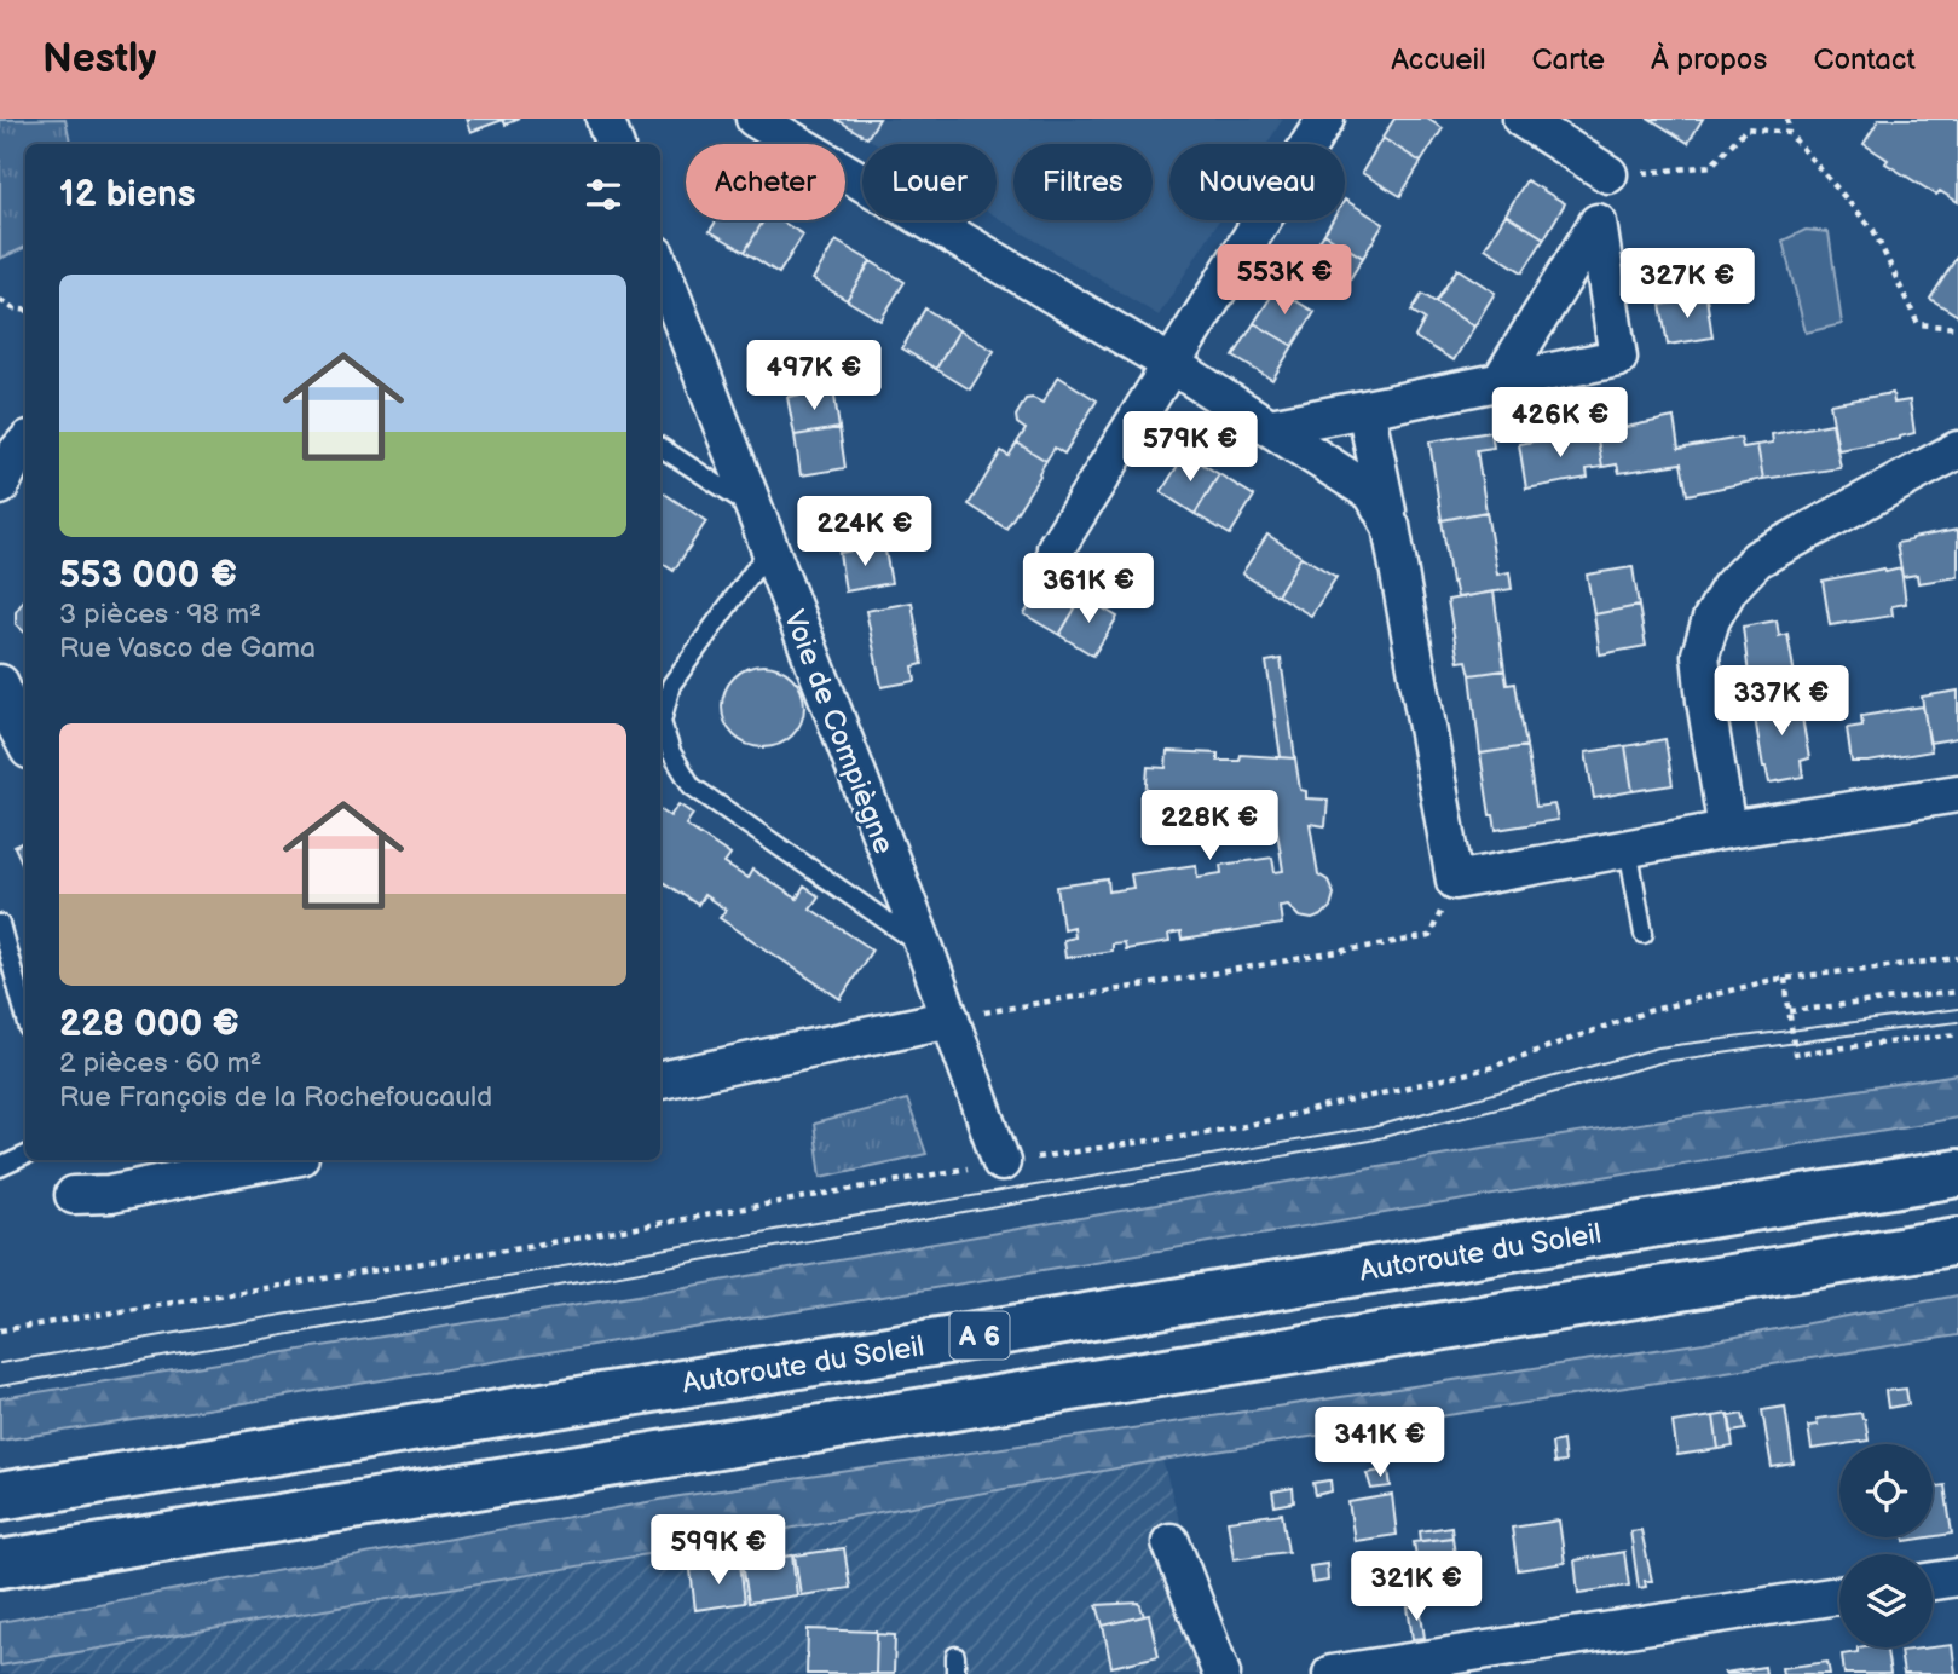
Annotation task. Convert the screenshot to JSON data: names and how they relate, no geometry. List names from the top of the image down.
{
  "streets": {
    "highway": ["Autoroute du Soleil", "A 6"],
    "street": ["Voie de Compiègne"]
  },
  "page": {
    "header": "Nestly",
    "nav": [
      "Accueil",
      "Carte",
      "À propos",
      "Contact"
    ],
    "chip": [
      "Acheter",
      "Louer",
      "Filtres",
      "Nouveau"
    ],
    "heading": "12 biens",
    "price": [
      "553K €",
      "327K €",
      "497K €",
      "426K €",
      "579K €",
      "224K €",
      "361K €",
      "337K €",
      "228K €",
      "341K €",
      "599K €",
      "321K €"
    ],
    "list": [
      {
        "name": "553 000 €",
        "note": "3 pièces · 98 m² · Rue Vasco de Gama"
      },
      {
        "name": "228 000 €",
        "note": "2 pièces · 60 m² · Rue François de la Rochefoucauld"
      }
    ]
  }
}
